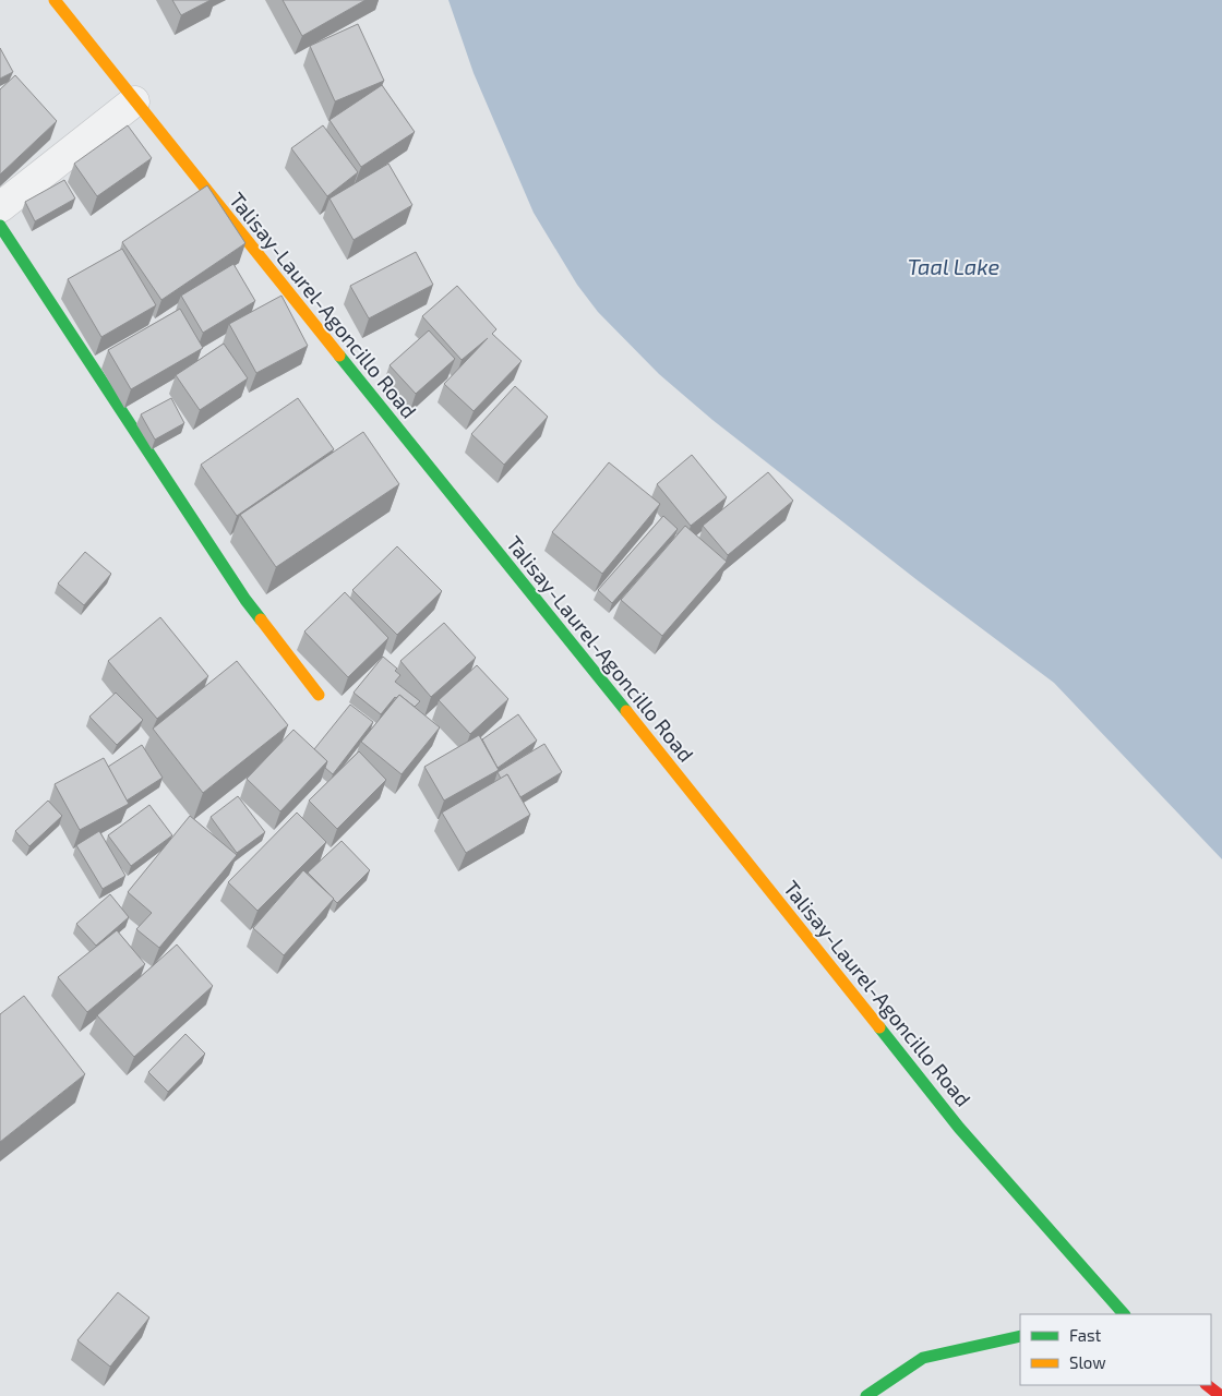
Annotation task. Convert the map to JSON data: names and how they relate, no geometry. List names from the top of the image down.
{
  "streets": {
    "main road": ["Talisay-Laurel-Agoncillo Road"]
  },
  "water": ["Taal Lake"],
  "legend": ["Fast", "Slow"]
}
